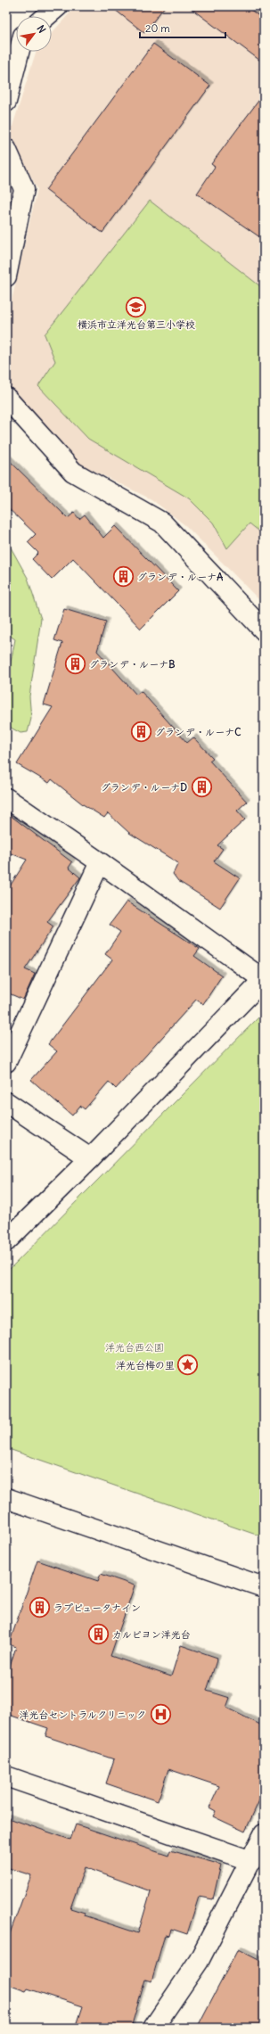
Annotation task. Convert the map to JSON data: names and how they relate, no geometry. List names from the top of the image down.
{
  "parks": ["洋光台西公園"],
  "places": {
    "school or university": ["横浜市立洋光台第三小学校"],
    "building": [
      "グランデ・ルーナA",
      "グランデ・ルーナB",
      "グランデ・ルーナC",
      "グランデ・ルーナD",
      "ラプピュータナイン",
      "カルピヨン洋光台"
    ],
    "place": ["洋光台梅の里"],
    "hospital": ["洋光台セントラルクリニック"]
  },
  "scale_bar": "20 m",
  "north": "top right"
}
